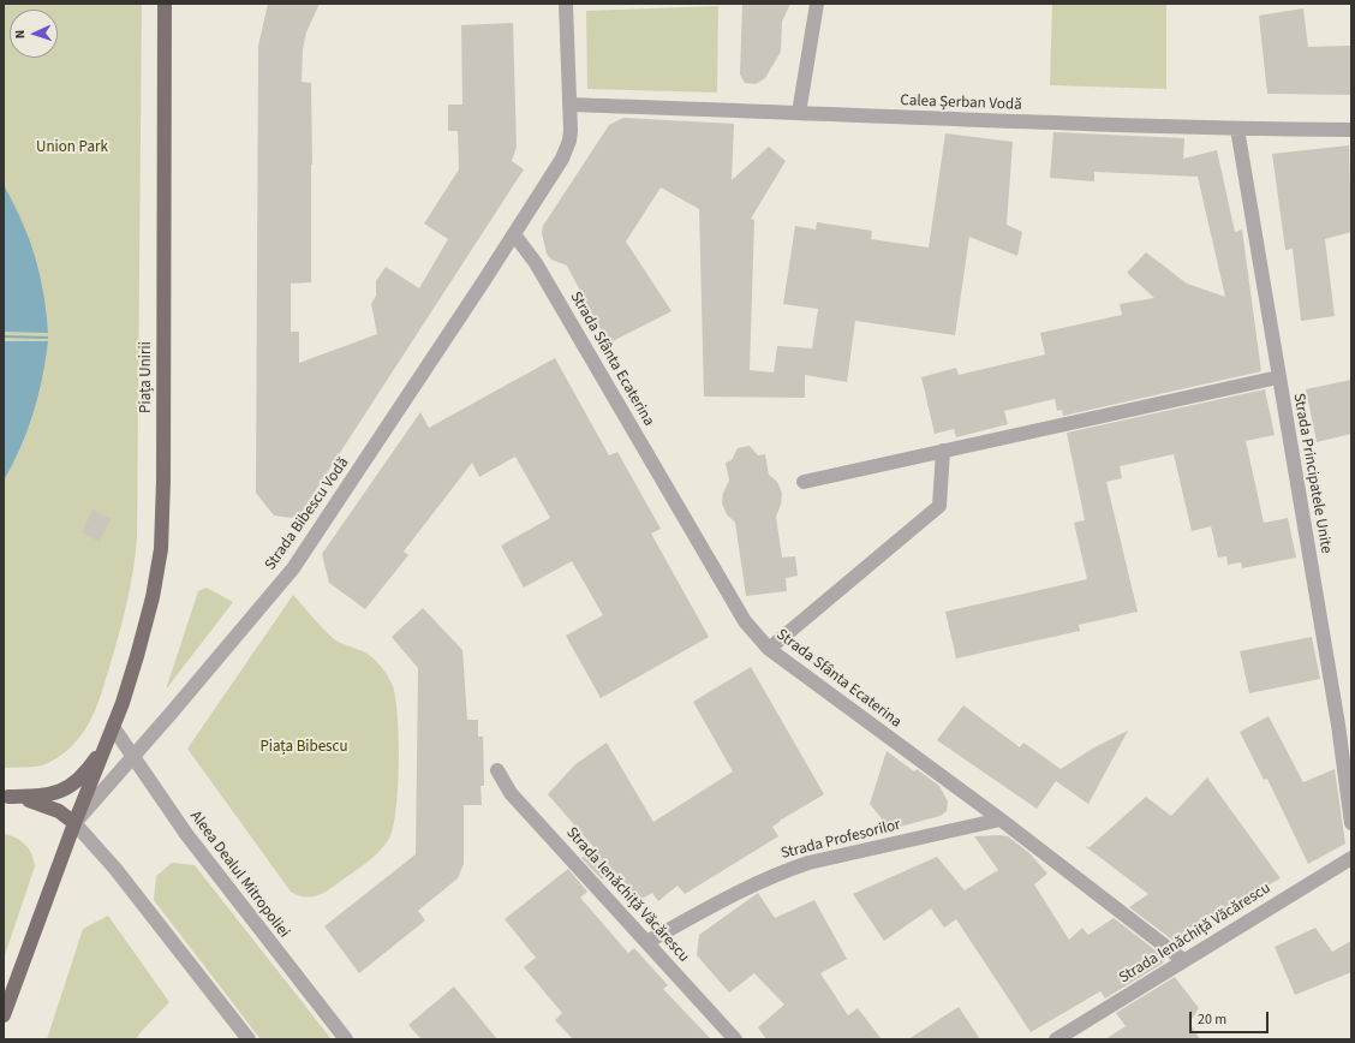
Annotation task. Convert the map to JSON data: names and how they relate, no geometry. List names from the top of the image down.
{
  "streets": {
    "main road": ["Piața Unirii", "Strada Bibescu Vodă"],
    "street": [
      "Calea Șerban Vodă",
      "Strada Sfânta Ecaterina",
      "Strada Principatele Unite",
      "Strada Profesorilor",
      "Aleea Dealul Mitropoliei",
      "Strada Ienăchiță Văcărescu"
    ]
  },
  "crossings": [
    ["Calea Șerban Vodă", "Strada Principatele Unite"],
    ["Calea Șerban Vodă", "Strada Bibescu Vodă"],
    ["Strada Sfânta Ecaterina", "Strada Bibescu Vodă"],
    ["Strada Sfânta Ecaterina", "Strada Profesorilor"],
    ["Strada Sfânta Ecaterina", "Strada Ienăchiță Văcărescu"],
    ["Piața Unirii", "Strada Bibescu Vodă"],
    ["Piața Unirii", "Aleea Dealul Mitropoliei"],
    ["Strada Bibescu Vodă", "Aleea Dealul Mitropoliei"],
    ["Strada Profesorilor", "Strada Ienăchiță Văcărescu"]
  ],
  "parks": ["Union Park", "Piața Bibescu"],
  "scale_bar": "20 m",
  "north": "left"
}
